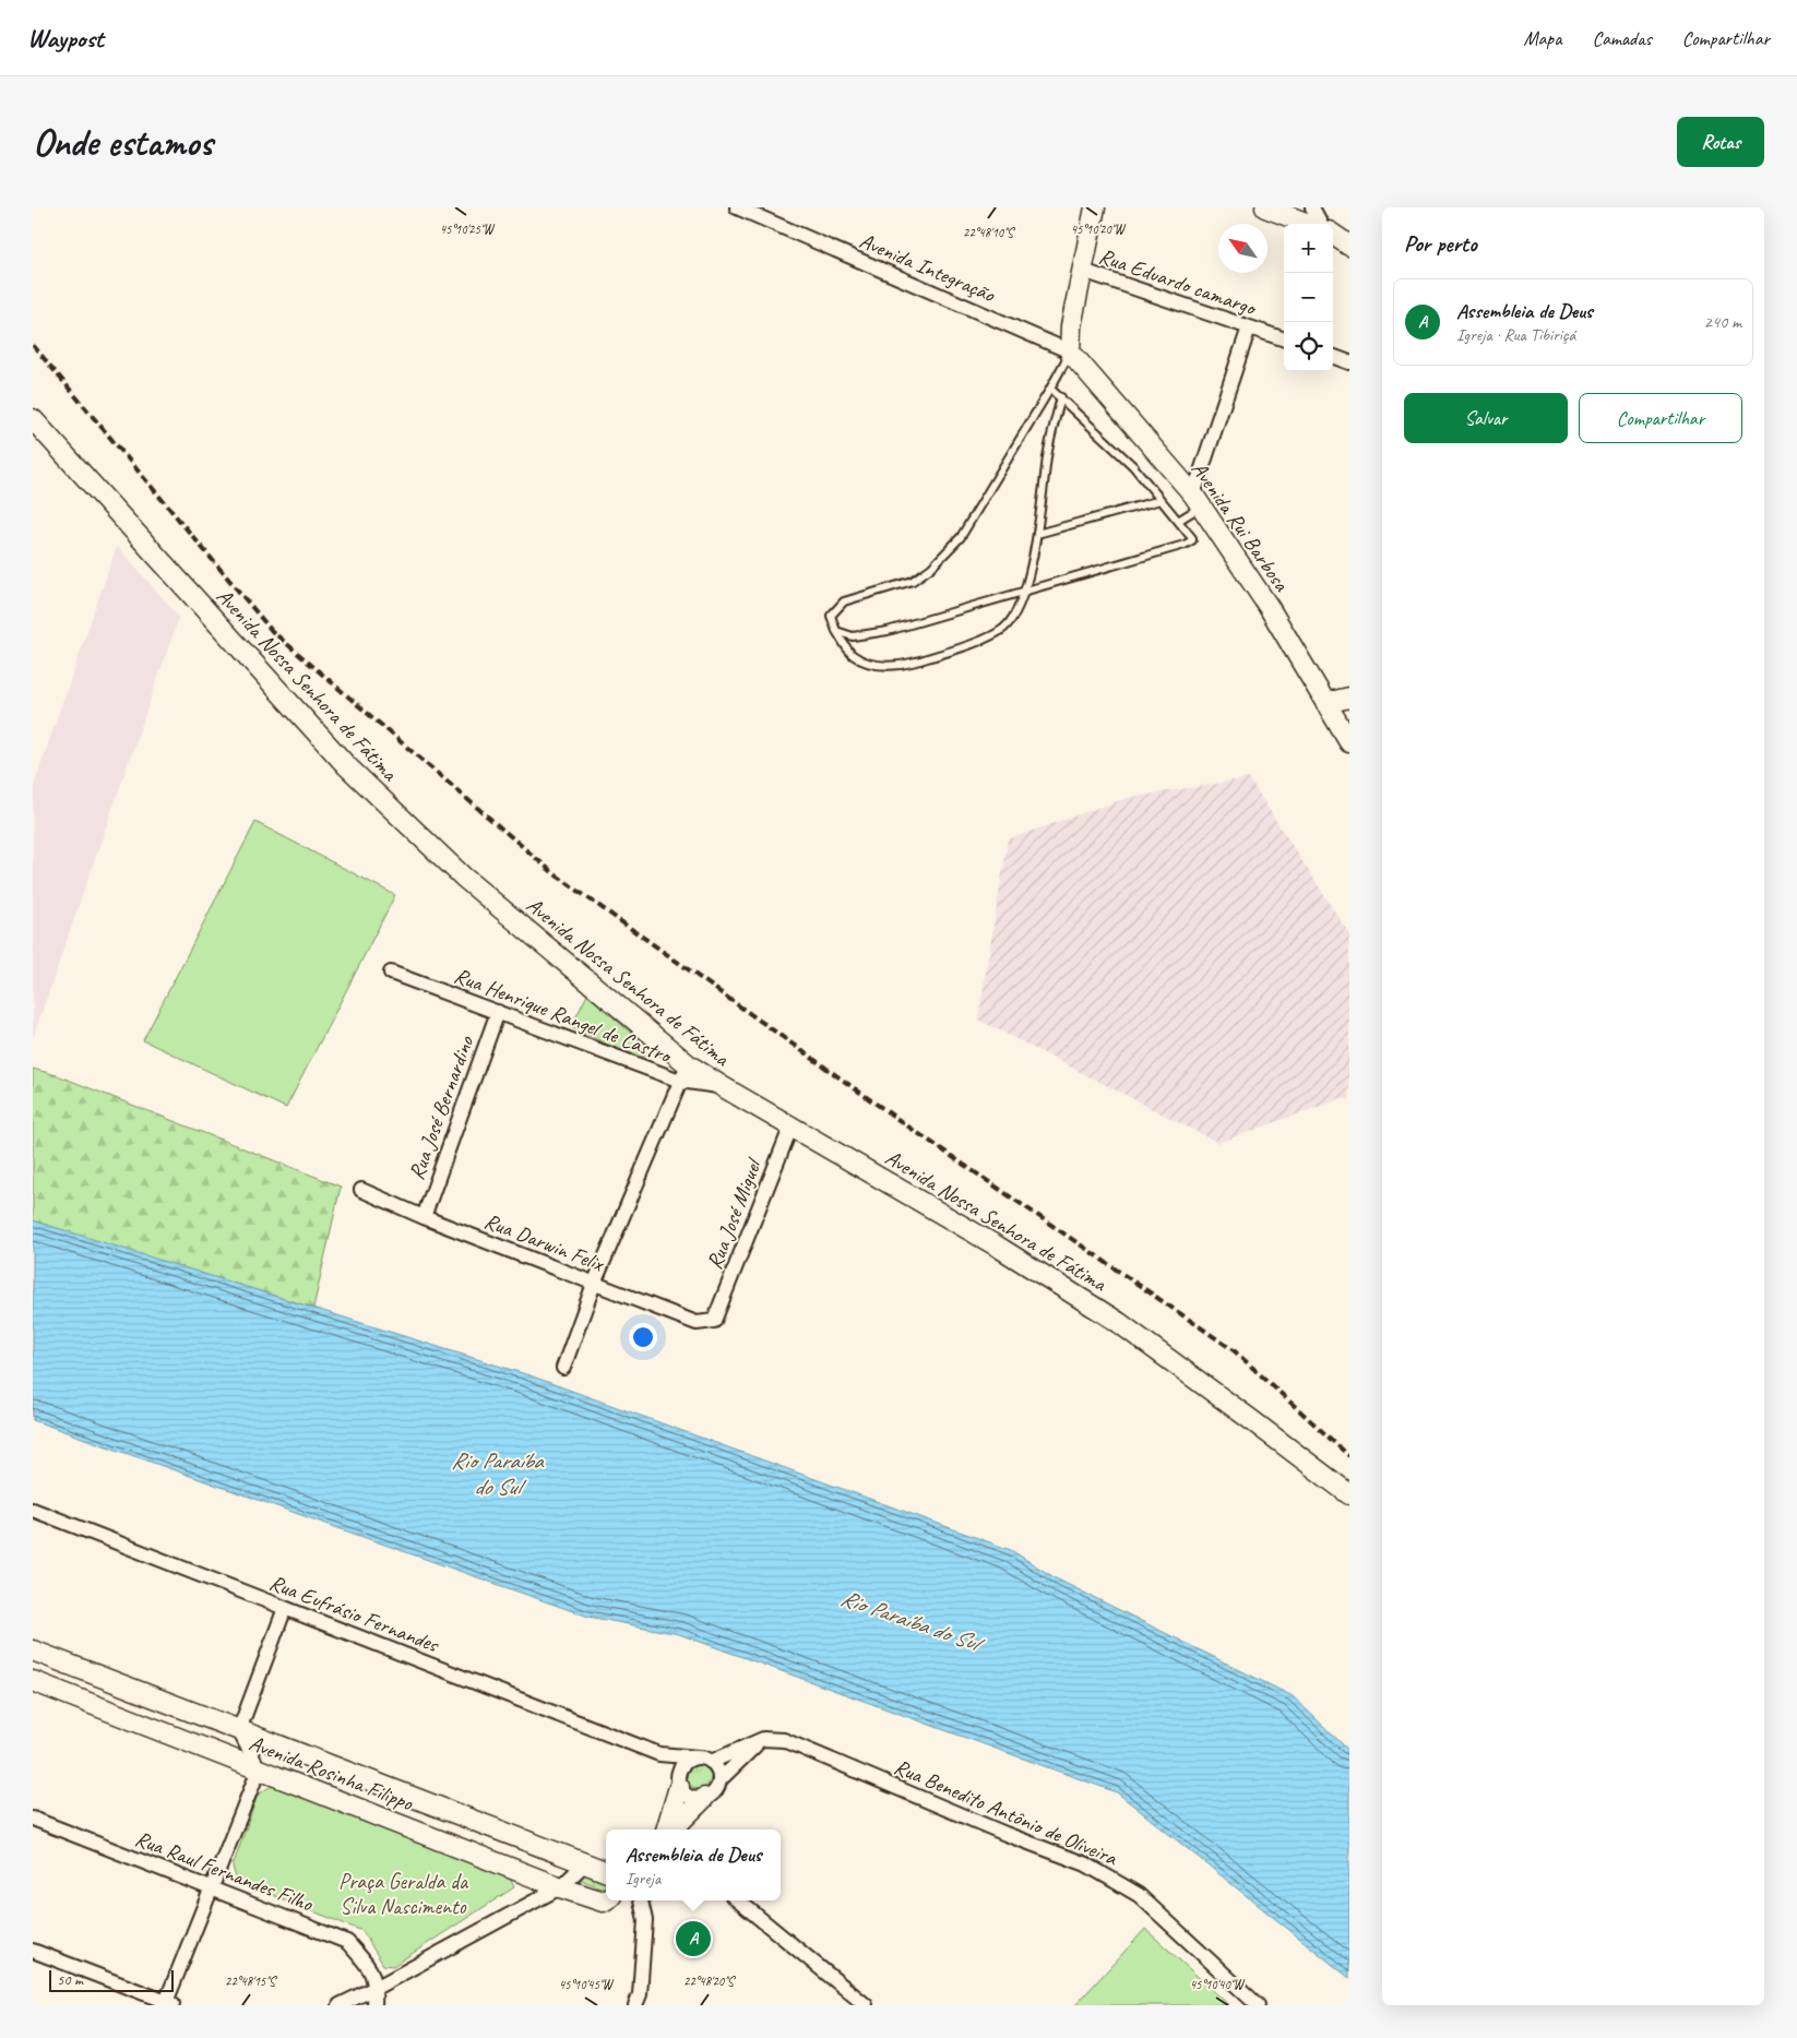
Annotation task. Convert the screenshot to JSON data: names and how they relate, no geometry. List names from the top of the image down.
{
  "streets": {
    "street": [
      "Avenida Integração",
      "Rua Eduardo camargo",
      "Avenida Rui Barbosa",
      "Avenida Nossa Senhora de Fátima",
      "Rua Henrique Rangel de Castro",
      "Rua José Bernardino",
      "Rua José Miguel",
      "Rua Darwin Felix",
      "Rua Eufrásio Fernandes",
      "Avenida Rosinha Filippo",
      "Rua Benedito Antônio de Oliveira",
      "Rua Raul Fernandes Filho"
    ]
  },
  "crossings": [
    ["Avenida Integração", "Avenida Rui Barbosa"],
    ["Avenida Nossa Senhora de Fátima", "Rua Henrique Rangel de Castro"],
    ["Avenida Nossa Senhora de Fátima", "Rua José Miguel"],
    ["Rua Henrique Rangel de Castro", "Rua José Bernardino"],
    ["Rua José Bernardino", "Rua Darwin Felix"],
    ["Rua José Miguel", "Rua Darwin Felix"]
  ],
  "water": ["Rio Paraíba do Sul"],
  "parks": ["Praça Geralda da Silva Nascimento"],
  "scale_bar": "50 m",
  "north": "top left",
  "page": {
    "header": "Waypost",
    "nav": ["Mapa", "Camadas", "Compartilhar"],
    "buttons": [
      "Rotas",
      ["Salvar", "Compartilhar"]
    ],
    "title": "Onde estamos",
    "heading": "Por perto",
    "map_buttons": ["+", "−"],
    "list": [
      {
        "mark": "A",
        "name": "Assembleia de Deus",
        "note": "Igreja · Rua Tibiriçá",
        "value": "240 m"
      }
    ],
    "popup": ["Assembleia de Deus", "Igreja"],
    "pins": "A",
    "scale": "50 m"
  },
  "coordinates": [
    "45°10'20\"W",
    "45°10'25\"W",
    "22°48'10\"S",
    "22°48'15\"S",
    "22°48'20\"S",
    "45°10'45\"W",
    "45°10'40\"W"
  ]
}
